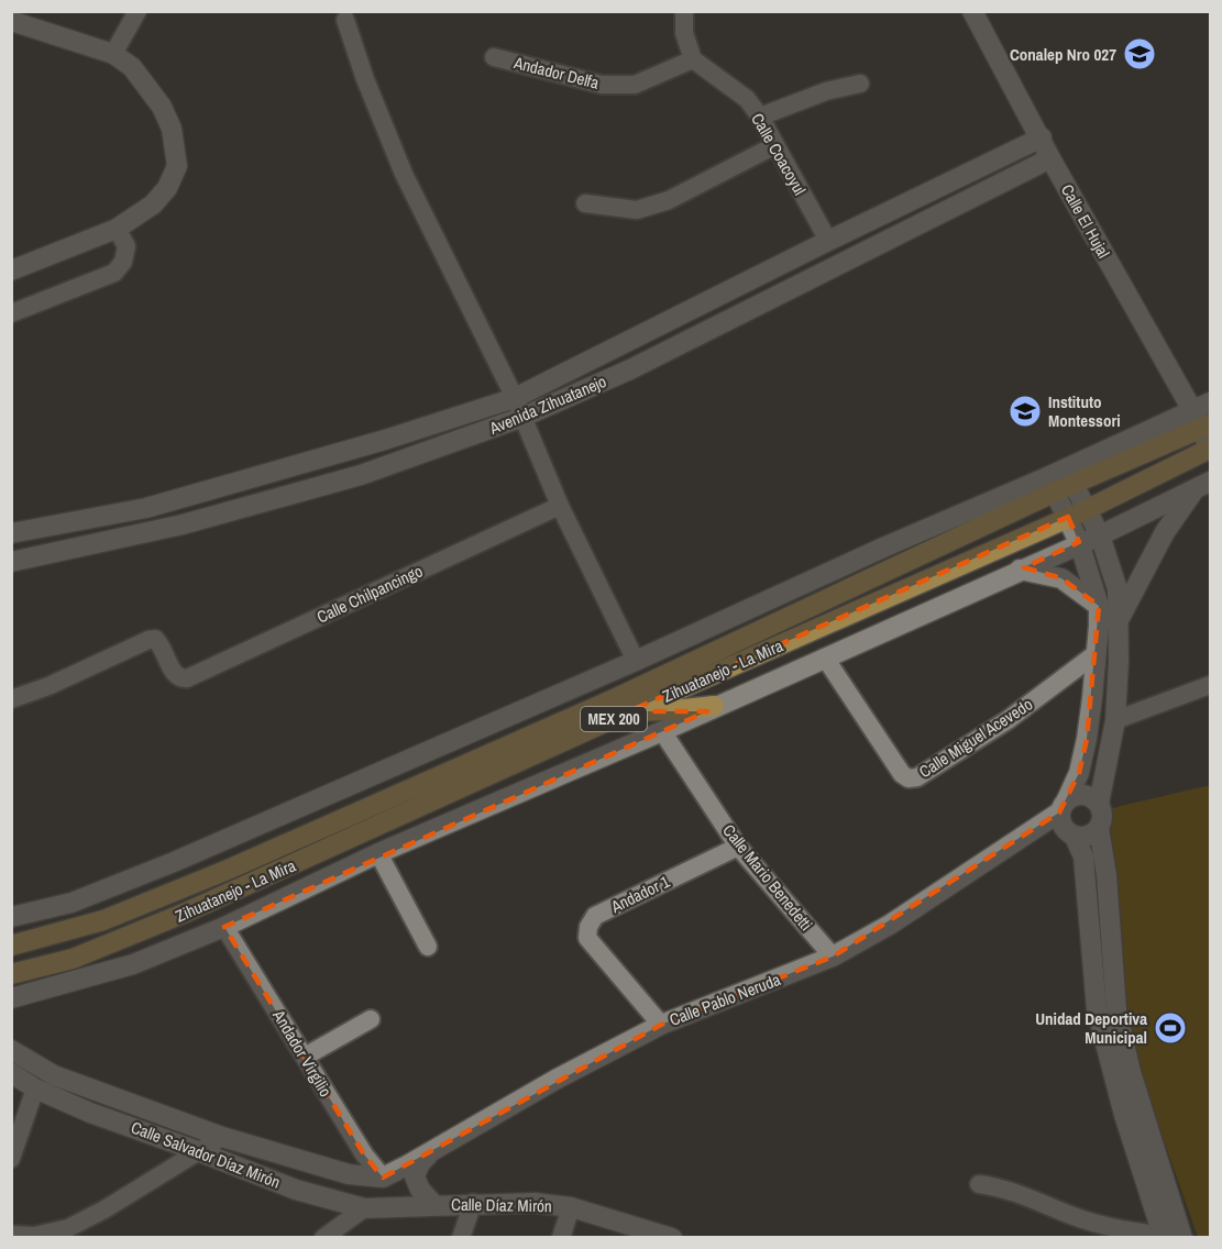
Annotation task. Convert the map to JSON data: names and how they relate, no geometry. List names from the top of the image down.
{
  "streets": {
    "highway": ["Zihuatanejo - La Mira", "MEX 200"],
    "street": [
      "Andador Delfa",
      "Calle Coacoyul",
      "Calle El Hujal",
      "Avenida Zihuatanejo",
      "Calle Chilpancingo",
      "Calle Miguel Acevedo",
      "Calle Mario Benedetti",
      "Andador 1",
      "Calle Pablo Neruda",
      "Andador Virgilio",
      "Calle Salvador Díaz Mirón",
      "Calle Díaz Mirón"
    ]
  },
  "crossings": [
    ["Andador Delfa", "Calle Coacoyul"],
    ["Calle Coacoyul", "Avenida Zihuatanejo"],
    ["Calle El Hujal", "Avenida Zihuatanejo"],
    ["Calle El Hujal", "Zihuatanejo - La Mira"],
    ["Calle Mario Benedetti", "Andador 1"],
    ["Calle Mario Benedetti", "Calle Pablo Neruda"],
    ["Andador 1", "Calle Pablo Neruda"],
    ["Calle Pablo Neruda", "Andador Virgilio"],
    ["Calle Pablo Neruda", "Calle Salvador Díaz Mirón"],
    ["Andador Virgilio", "Calle Salvador Díaz Mirón"],
    ["Calle Salvador Díaz Mirón", "Calle Díaz Mirón"]
  ],
  "places": {
    "school or university": ["Conalep Nro 027", "Instituto Montessori"],
    "sports": ["Unidad Deportiva Municipal"]
  }
}
